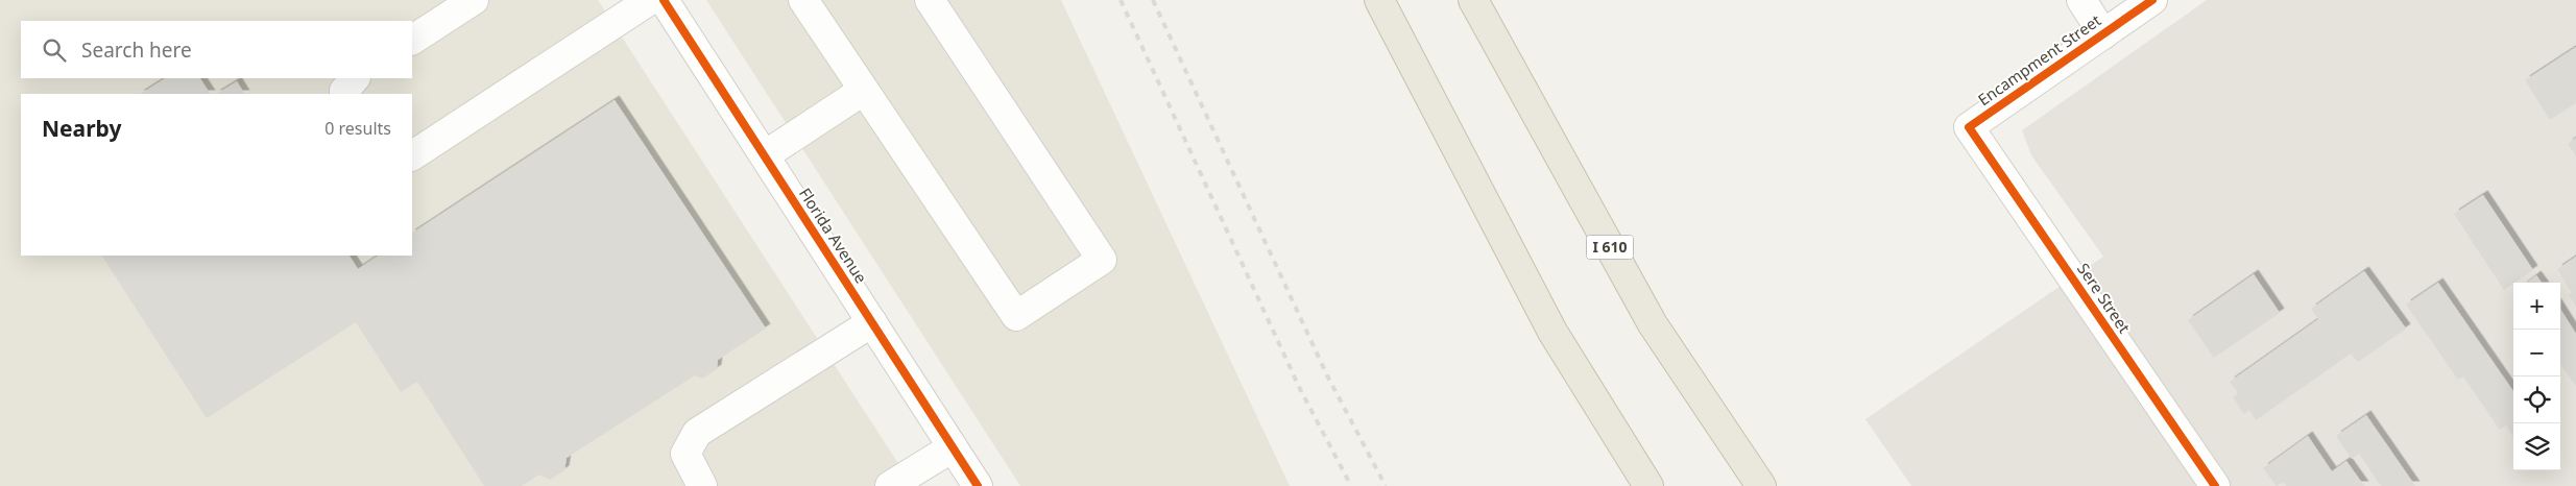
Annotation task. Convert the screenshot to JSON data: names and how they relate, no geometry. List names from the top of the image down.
{
  "streets": {
    "highway": ["I 610"],
    "street": ["Encampment Street", "Florida Avenue", "Sere Street"]
  },
  "crossings": [
    ["Encampment Street", "Sere Street"]
  ],
  "page": {
    "search": "Search here",
    "heading": ["Nearby", "0 results"],
    "map_buttons": ["+", "−"]
  }
}
